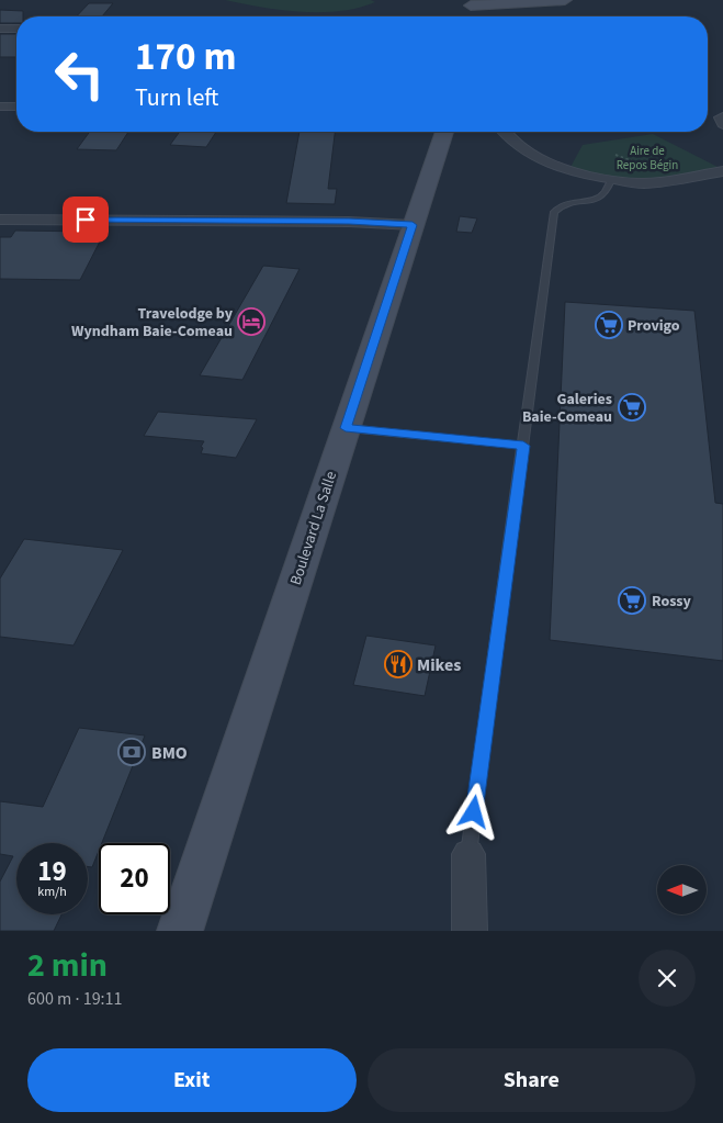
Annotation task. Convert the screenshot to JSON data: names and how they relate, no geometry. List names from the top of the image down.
{
  "streets": {
    "street": ["Boulevard La Salle"]
  },
  "parks": ["Aire de Repos Bégin"],
  "places": {
    "hotel": ["Travelodge by Wyndham Baie-Comeau"],
    "supermarket": ["Provigo", "Galeries Baie-Comeau", "Rossy"],
    "restaurant": ["Mikes"],
    "bank": ["BMO"]
  },
  "north": "left",
  "page": {
    "turn": ["170 m", "Turn left"],
    "speed": "19 km/h",
    "limit": "20",
    "heading": ["2 min", "600 m · 19:11"],
    "buttons": ["Exit", "Share"]
  }
}
